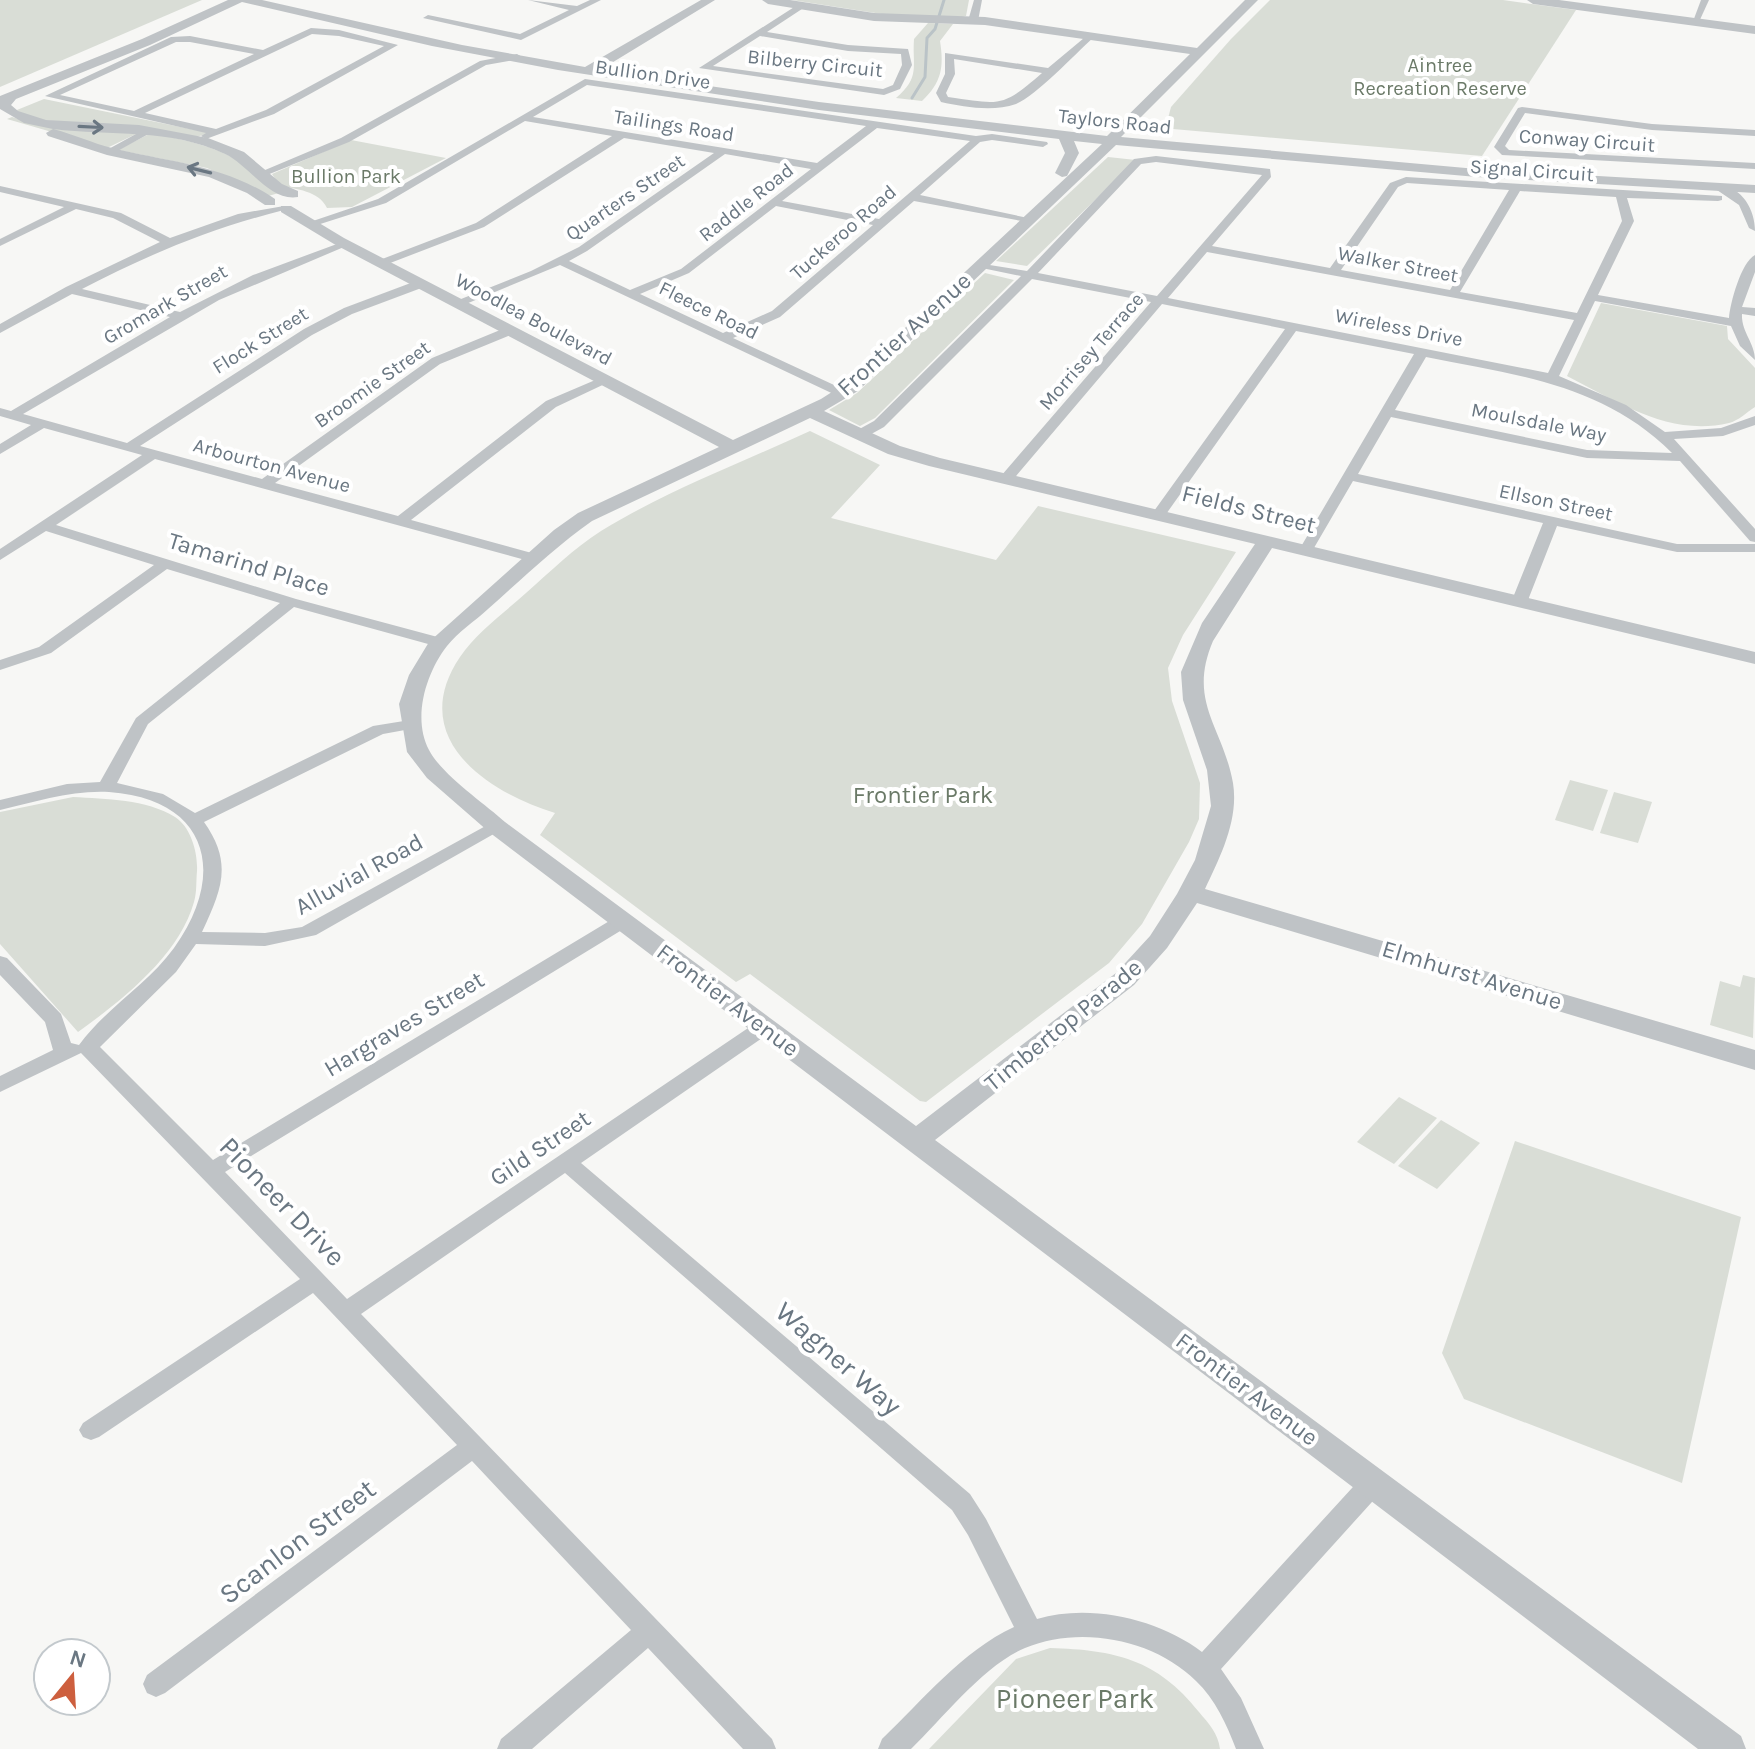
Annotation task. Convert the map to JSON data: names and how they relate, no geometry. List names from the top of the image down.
{
  "streets": {
    "street": [
      "Bilberry Circuit",
      "Bullion Drive",
      "Taylors Road",
      "Tailings Road",
      "Conway Circuit",
      "Signal Circuit",
      "Quarters Street",
      "Raddle Road",
      "Tuckeroo Road",
      "Walker Street",
      "Gromark Street",
      "Fleece Road",
      "Woodlea Boulevard",
      "Wireless Drive",
      "Frontier Avenue",
      "Flock Street",
      "Morrisey Terrace",
      "Broomie Street",
      "Moulsdale Way",
      "Arbourton Avenue",
      "Ellson Street",
      "Fields Street",
      "Tamarind Place",
      "Alluvial Road",
      "Elmhurst Avenue",
      "Hargraves Street",
      "Timbertop Parade",
      "Gild Street",
      "Pioneer Drive",
      "Wagner Way",
      "Scanlon Street"
    ]
  },
  "crossings": [
    ["Bullion Drive", "Tailings Road"],
    ["Bullion Drive", "Raddle Road"],
    ["Bullion Drive", "Tuckeroo Road"],
    ["Bullion Drive", "Woodlea Boulevard"],
    ["Taylors Road", "Frontier Avenue"],
    ["Tailings Road", "Quarters Street"],
    ["Tailings Road", "Raddle Road"],
    ["Signal Circuit", "Walker Street"],
    ["Signal Circuit", "Wireless Drive"],
    ["Quarters Street", "Fleece Road"],
    ["Quarters Street", "Woodlea Boulevard"],
    ["Raddle Road", "Fleece Road"],
    ["Tuckeroo Road", "Fleece Road"],
    ["Walker Street", "Morrisey Terrace"],
    ["Gromark Street", "Woodlea Boulevard"],
    ["Gromark Street", "Arbourton Avenue"],
    ["Fleece Road", "Frontier Avenue"],
    ["Woodlea Boulevard", "Frontier Avenue"],
    ["Woodlea Boulevard", "Flock Street"],
    ["Woodlea Boulevard", "Broomie Street"],
    ["Wireless Drive", "Frontier Avenue"],
    ["Wireless Drive", "Morrisey Terrace"],
    ["Wireless Drive", "Moulsdale Way"],
    ["Frontier Avenue", "Arbourton Avenue"],
    ["Frontier Avenue", "Fields Street"],
    ["Frontier Avenue", "Tamarind Place"],
    ["Frontier Avenue", "Alluvial Road"],
    ["Frontier Avenue", "Hargraves Street"],
    ["Frontier Avenue", "Timbertop Parade"],
    ["Frontier Avenue", "Gild Street"],
    ["Flock Street", "Arbourton Avenue"],
    ["Morrisey Terrace", "Fields Street"],
    ["Broomie Street", "Arbourton Avenue"],
    ["Fields Street", "Timbertop Parade"],
    ["Elmhurst Avenue", "Timbertop Parade"],
    ["Hargraves Street", "Pioneer Drive"],
    ["Gild Street", "Pioneer Drive"],
    ["Gild Street", "Wagner Way"],
    ["Pioneer Drive", "Scanlon Street"]
  ],
  "parks": [
    "Aintree Recreation Reserve",
    "Bullion Park",
    "Frontier Park",
    "Pioneer Park"
  ],
  "north": "top"
}
